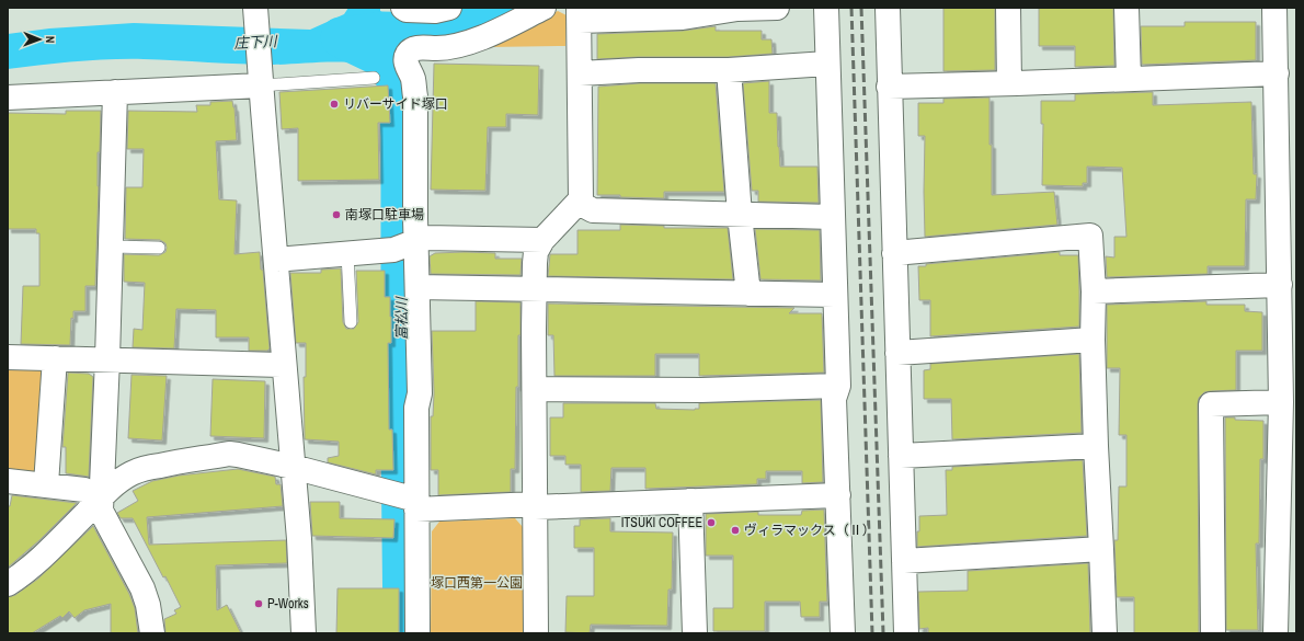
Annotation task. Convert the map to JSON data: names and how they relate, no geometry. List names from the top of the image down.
{
  "water": ["庄下川", "富松川"],
  "parks": ["塚口西第一公園"],
  "places": [
    "リバーサイド塚口",
    "南塚口駐車場",
    "ITSUKI COFFEE",
    "ヴィラマックス（Ⅱ）",
    "P-Works"
  ],
  "north": "right"
}
